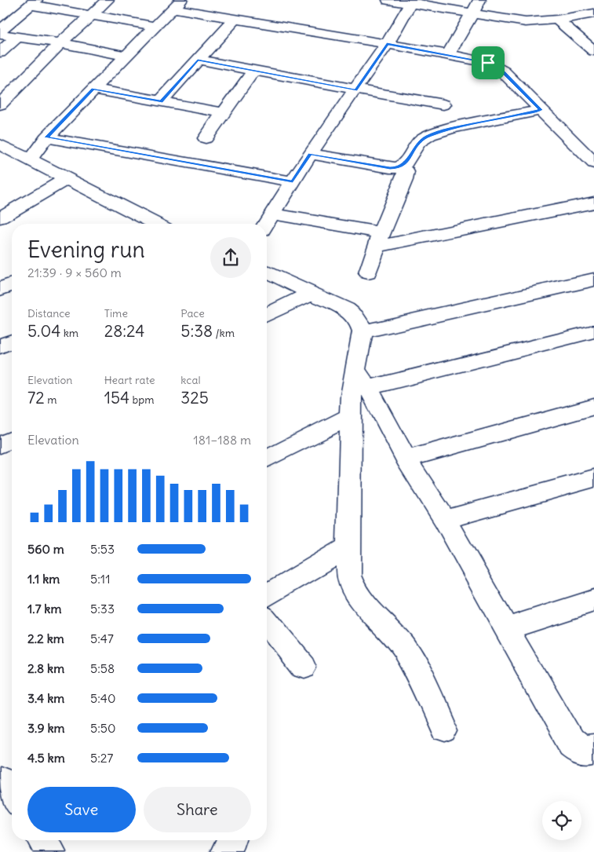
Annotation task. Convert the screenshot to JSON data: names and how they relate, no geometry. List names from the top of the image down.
{
  "page": {
    "heading": ["Evening run", "21:39 · 9 × 560 m"],
    "stats": [
      ["Distance", "5.04 km"],
      ["Time", "28:24"],
      ["Pace", "5:38 /km"],
      ["Elevation", "72 m"],
      ["Heart rate", "154 bpm"],
      ["kcal", "325"]
    ],
    "chart": ["Elevation", "181–188 m"],
    "list": [
      {
        "name": "560 m",
        "note": "5:53"
      },
      {
        "name": "1.1 km",
        "note": "5:11"
      },
      {
        "name": "1.7 km",
        "note": "5:33"
      },
      {
        "name": "2.2 km",
        "note": "5:47"
      },
      {
        "name": "2.8 km",
        "note": "5:58"
      },
      {
        "name": "3.4 km",
        "note": "5:40"
      },
      {
        "name": "3.9 km",
        "note": "5:50"
      },
      {
        "name": "4.5 km",
        "note": "5:27"
      }
    ],
    "buttons": ["Save", "Share"]
  }
}
